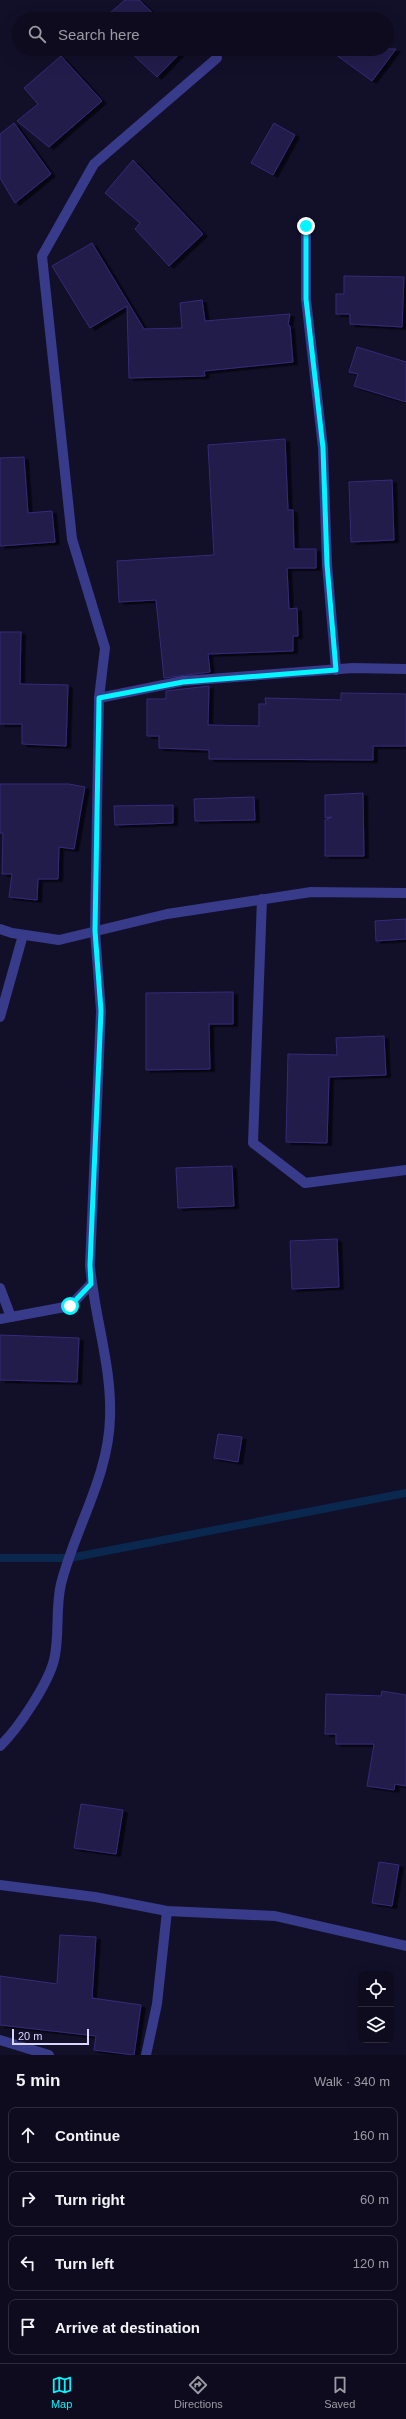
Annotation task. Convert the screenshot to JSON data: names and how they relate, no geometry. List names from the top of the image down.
{
  "scale_bar": "20 m",
  "page": {
    "search": "Search here",
    "scale": "20 m",
    "heading": ["5 min", "Walk · 340 m"],
    "list": [
      ["Continue", "160 m"],
      ["Turn right", "60 m"],
      ["Turn left", "120 m"],
      "Arrive at destination"
    ],
    "nav": ["Map", "Directions", "Saved"]
  }
}
